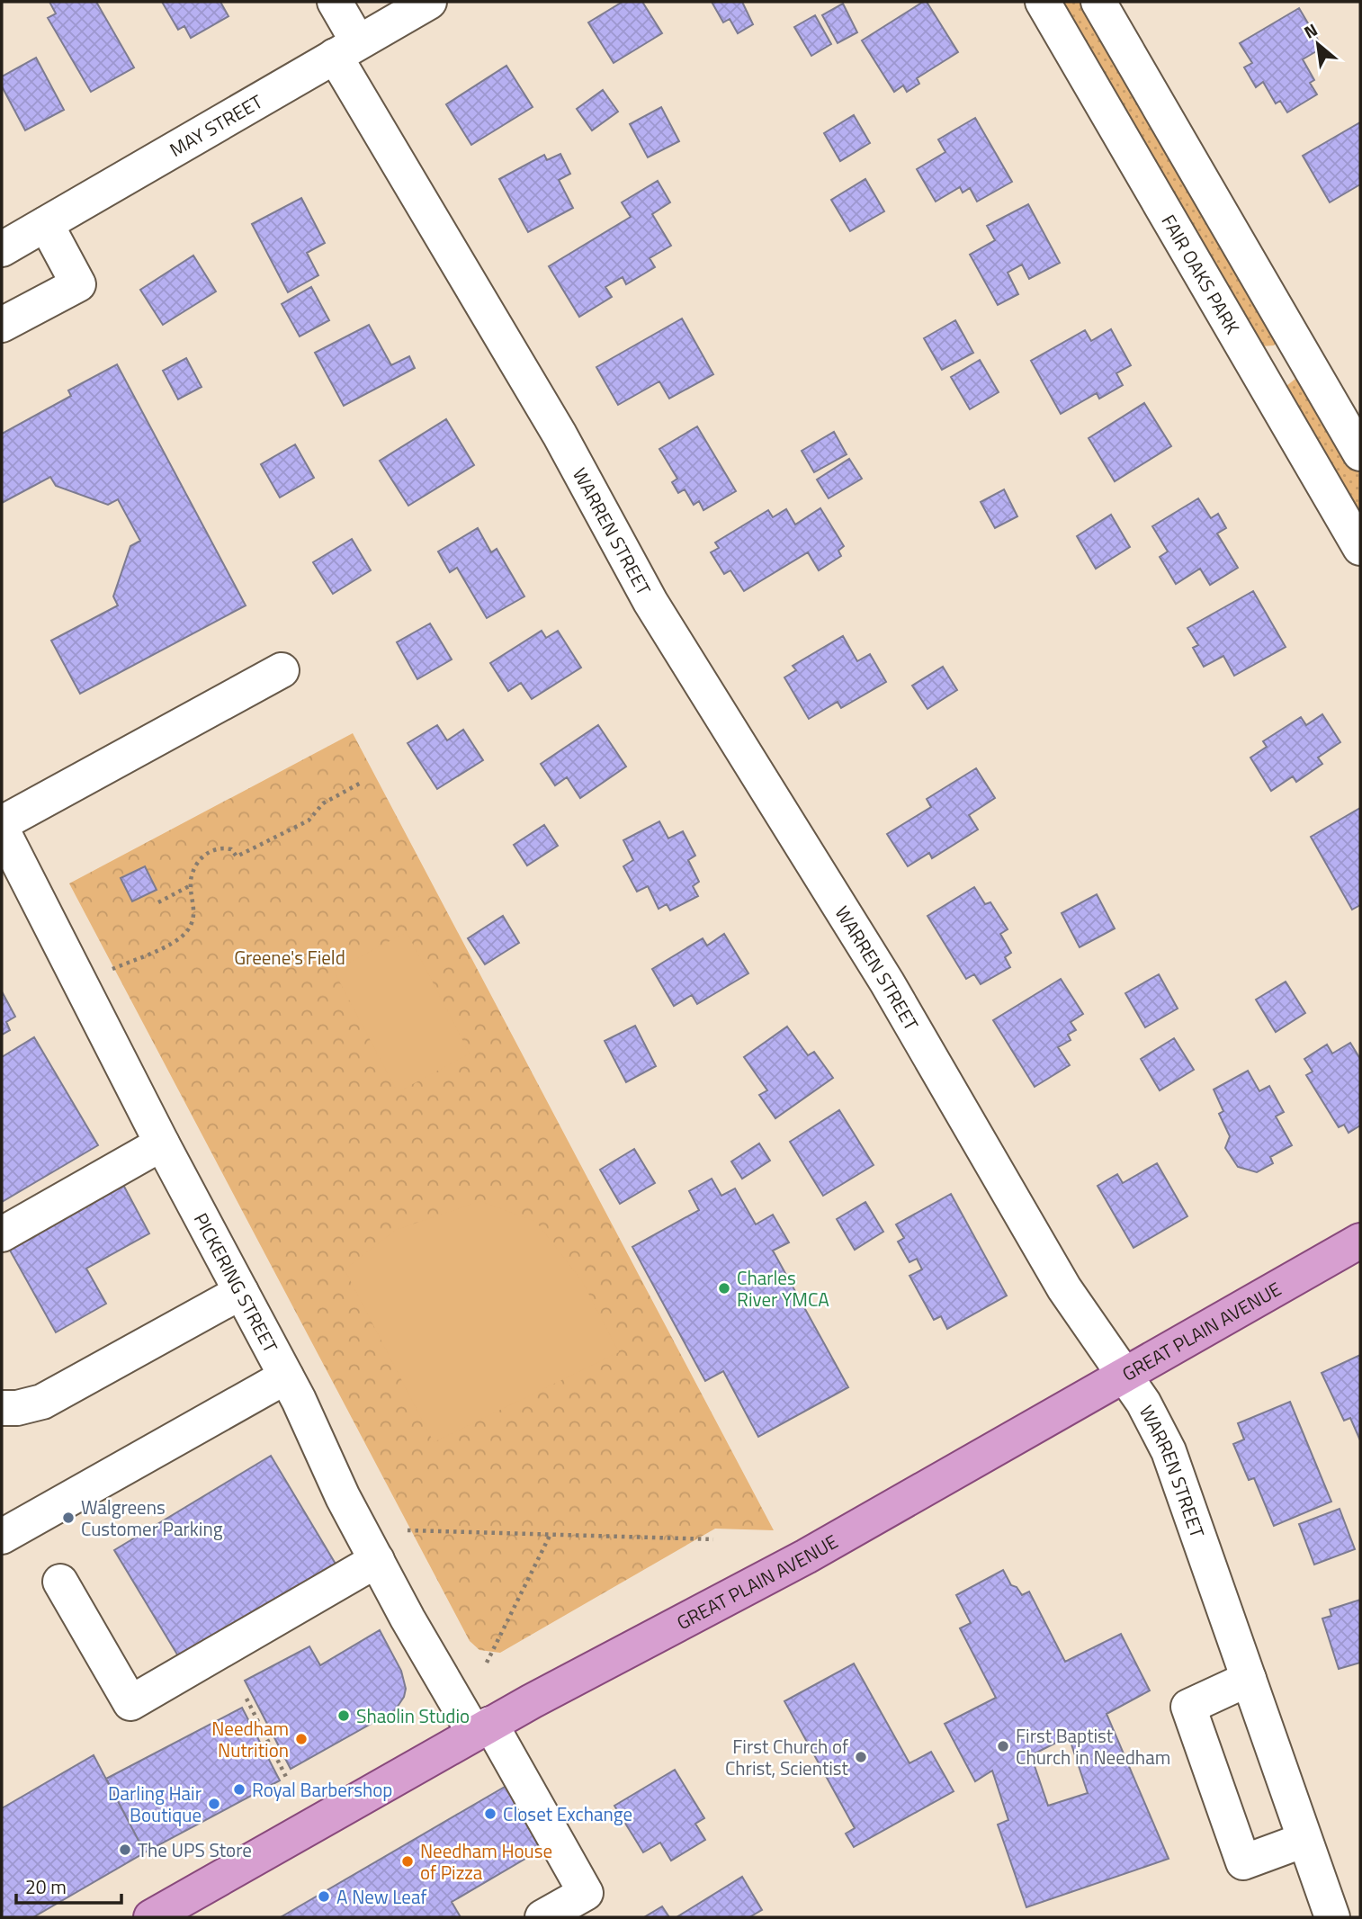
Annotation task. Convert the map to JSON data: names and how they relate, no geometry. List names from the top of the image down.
{
  "streets": {
    "main road": ["GREAT PLAIN AVENUE"],
    "street": [
      "MAY STREET",
      "FAIR OAKS PARK",
      "WARREN STREET",
      "PICKERING STREET"
    ]
  },
  "crossings": [
    ["MAY STREET", "WARREN STREET"],
    ["WARREN STREET", "GREAT PLAIN AVENUE"],
    ["PICKERING STREET", "GREAT PLAIN AVENUE"]
  ],
  "parks": ["Greene's Field"],
  "places": [
    "Charles River YMCA",
    "Walgreens Customer Parking",
    "Shaolin Studio",
    "Needham Nutrition",
    "First Baptist Church in Needham",
    "First Church of Christ, Scientist",
    "Royal Barbershop",
    "Darling Hair Boutique",
    "Closet Exchange",
    "The UPS Store",
    "Needham House of Pizza",
    "A New Leaf"
  ],
  "scale_bar": "20 m",
  "north": "top left"
}
